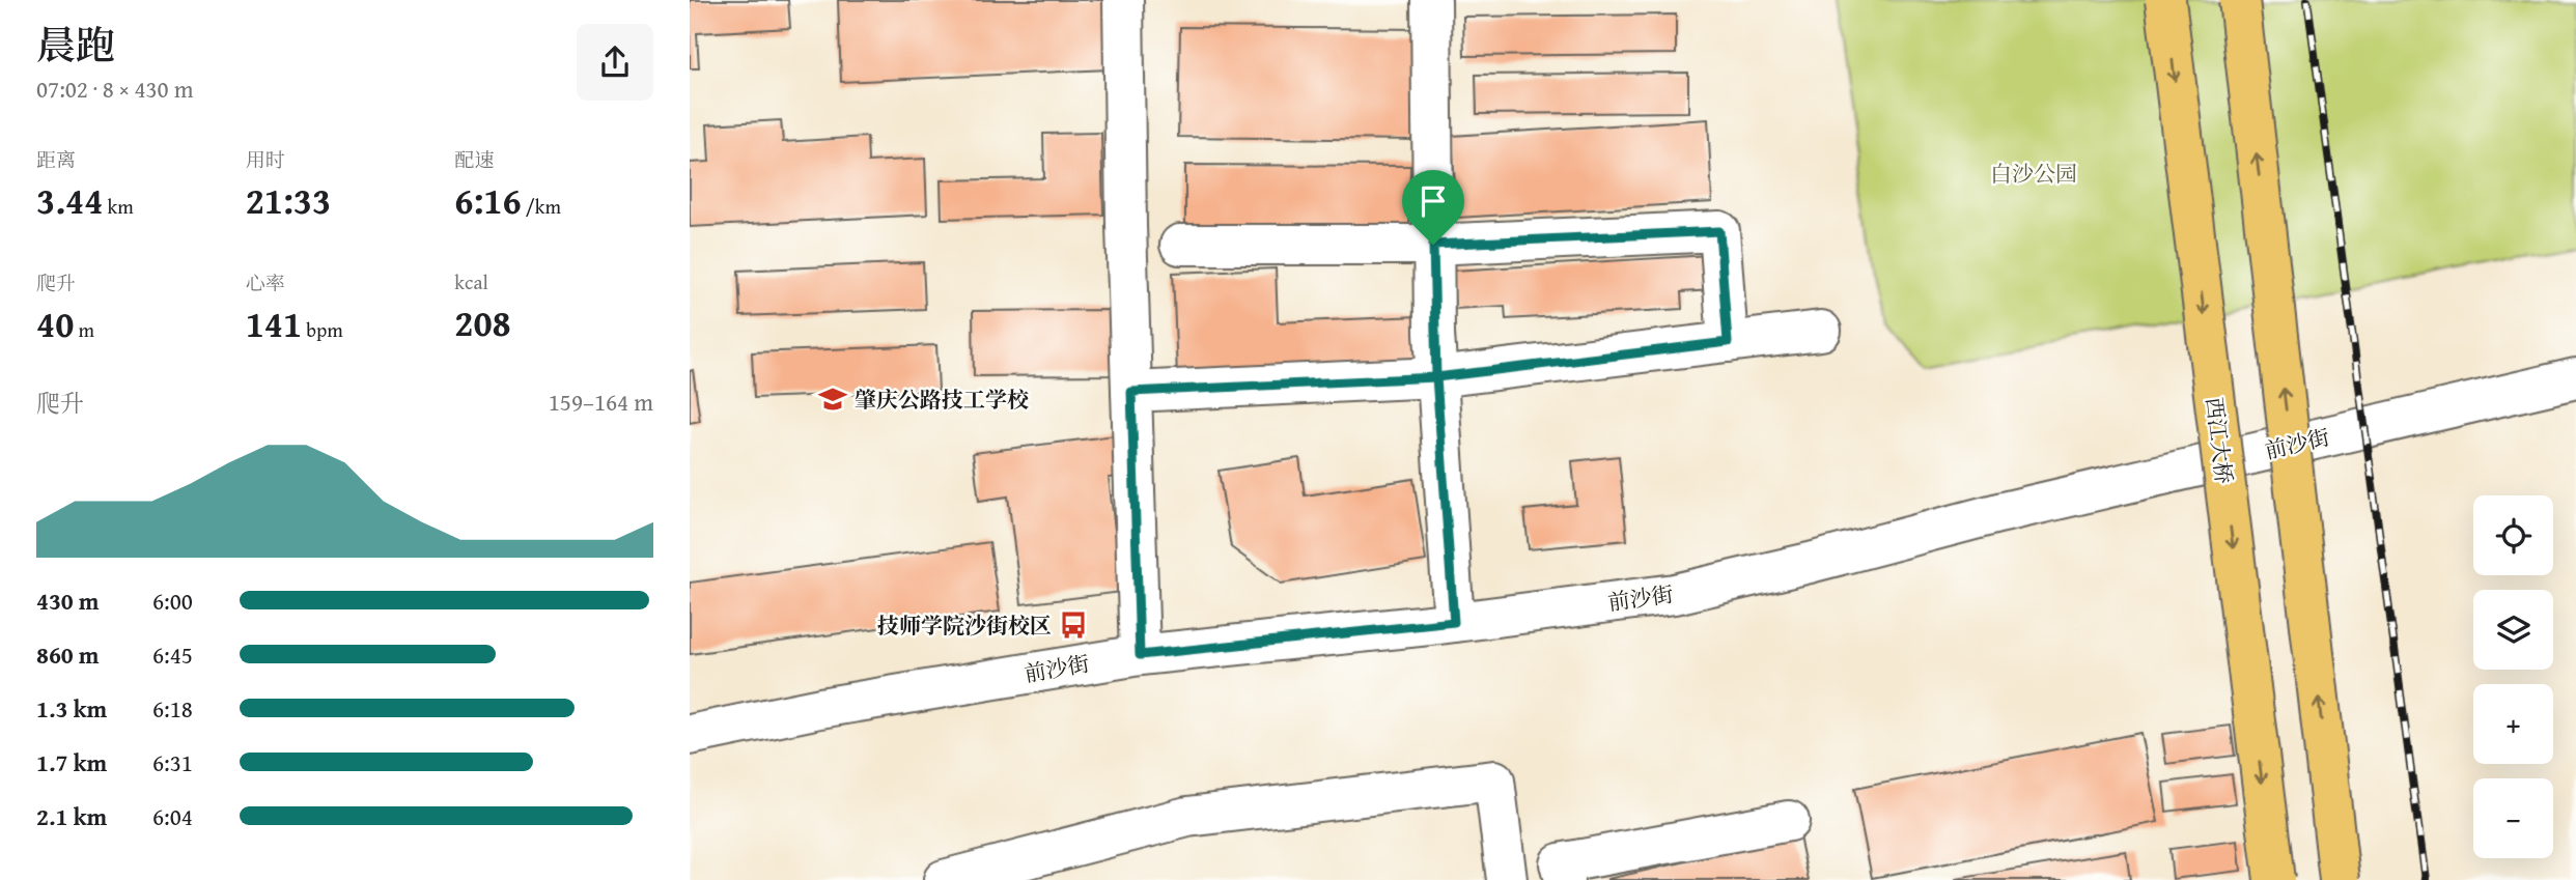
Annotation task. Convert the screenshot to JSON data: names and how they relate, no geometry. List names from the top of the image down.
{
  "streets": {
    "main road": ["西江大桥"],
    "street": ["前沙街"]
  },
  "parks": ["白沙公园"],
  "places": {
    "school or university": ["肇庆公路技工学校"],
    "bus stop": ["技师学院沙街校区"]
  },
  "page": {
    "heading": ["晨跑", "07:02 · 8 × 430 m"],
    "stats": [
      ["距离", "3.44 km"],
      ["用时", "21:33"],
      ["配速", "6:16 /km"],
      ["爬升", "40 m"],
      ["心率", "141 bpm"],
      ["kcal", "208"]
    ],
    "chart": ["爬升", "159–164 m"],
    "map_buttons": ["+", "−"],
    "list": [
      {
        "name": "430 m",
        "note": "6:00"
      },
      {
        "name": "860 m",
        "note": "6:45"
      },
      {
        "name": "1.3 km",
        "note": "6:18"
      },
      {
        "name": "1.7 km",
        "note": "6:31"
      },
      {
        "name": "2.1 km",
        "note": "6:04"
      }
    ]
  }
}
